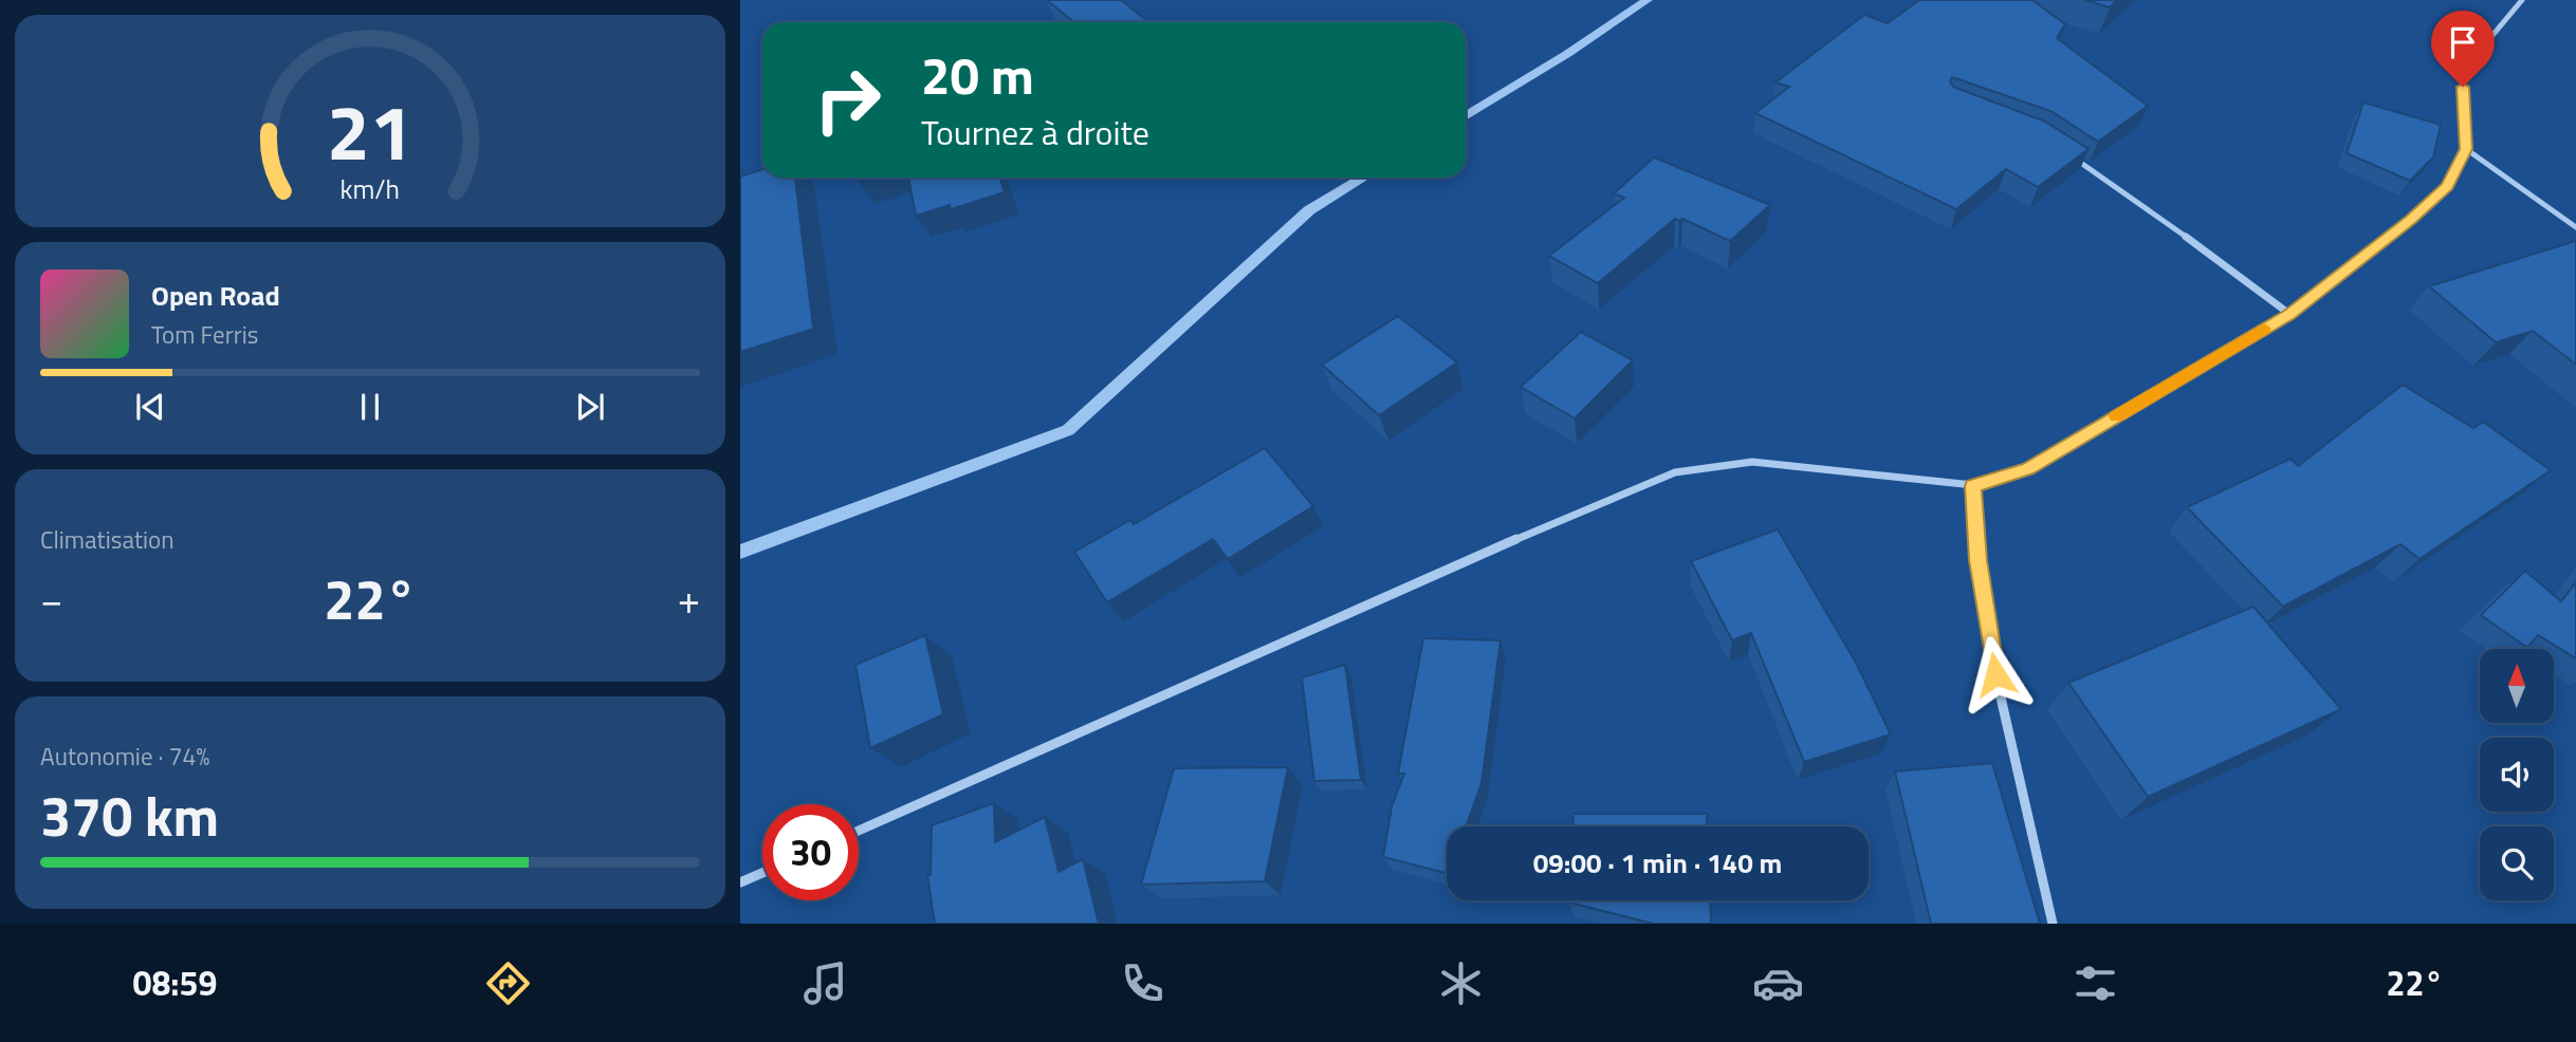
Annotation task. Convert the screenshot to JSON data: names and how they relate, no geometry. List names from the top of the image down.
{
  "north": "top",
  "page": {
    "turn": ["20 m", "Tournez à droite"],
    "song": ["Open Road", "Tom Ferris"],
    "tile": [
      "Climatisation",
      ["Autonomie · 74%", "370 km"]
    ],
    "heat": ["−", "22°", "+"],
    "limit": "30",
    "trip": "09:00 · 1 min · 140 m",
    "tabs": ["08:59", "22°"],
    "gauge": ["21", "km/h"]
  }
}
